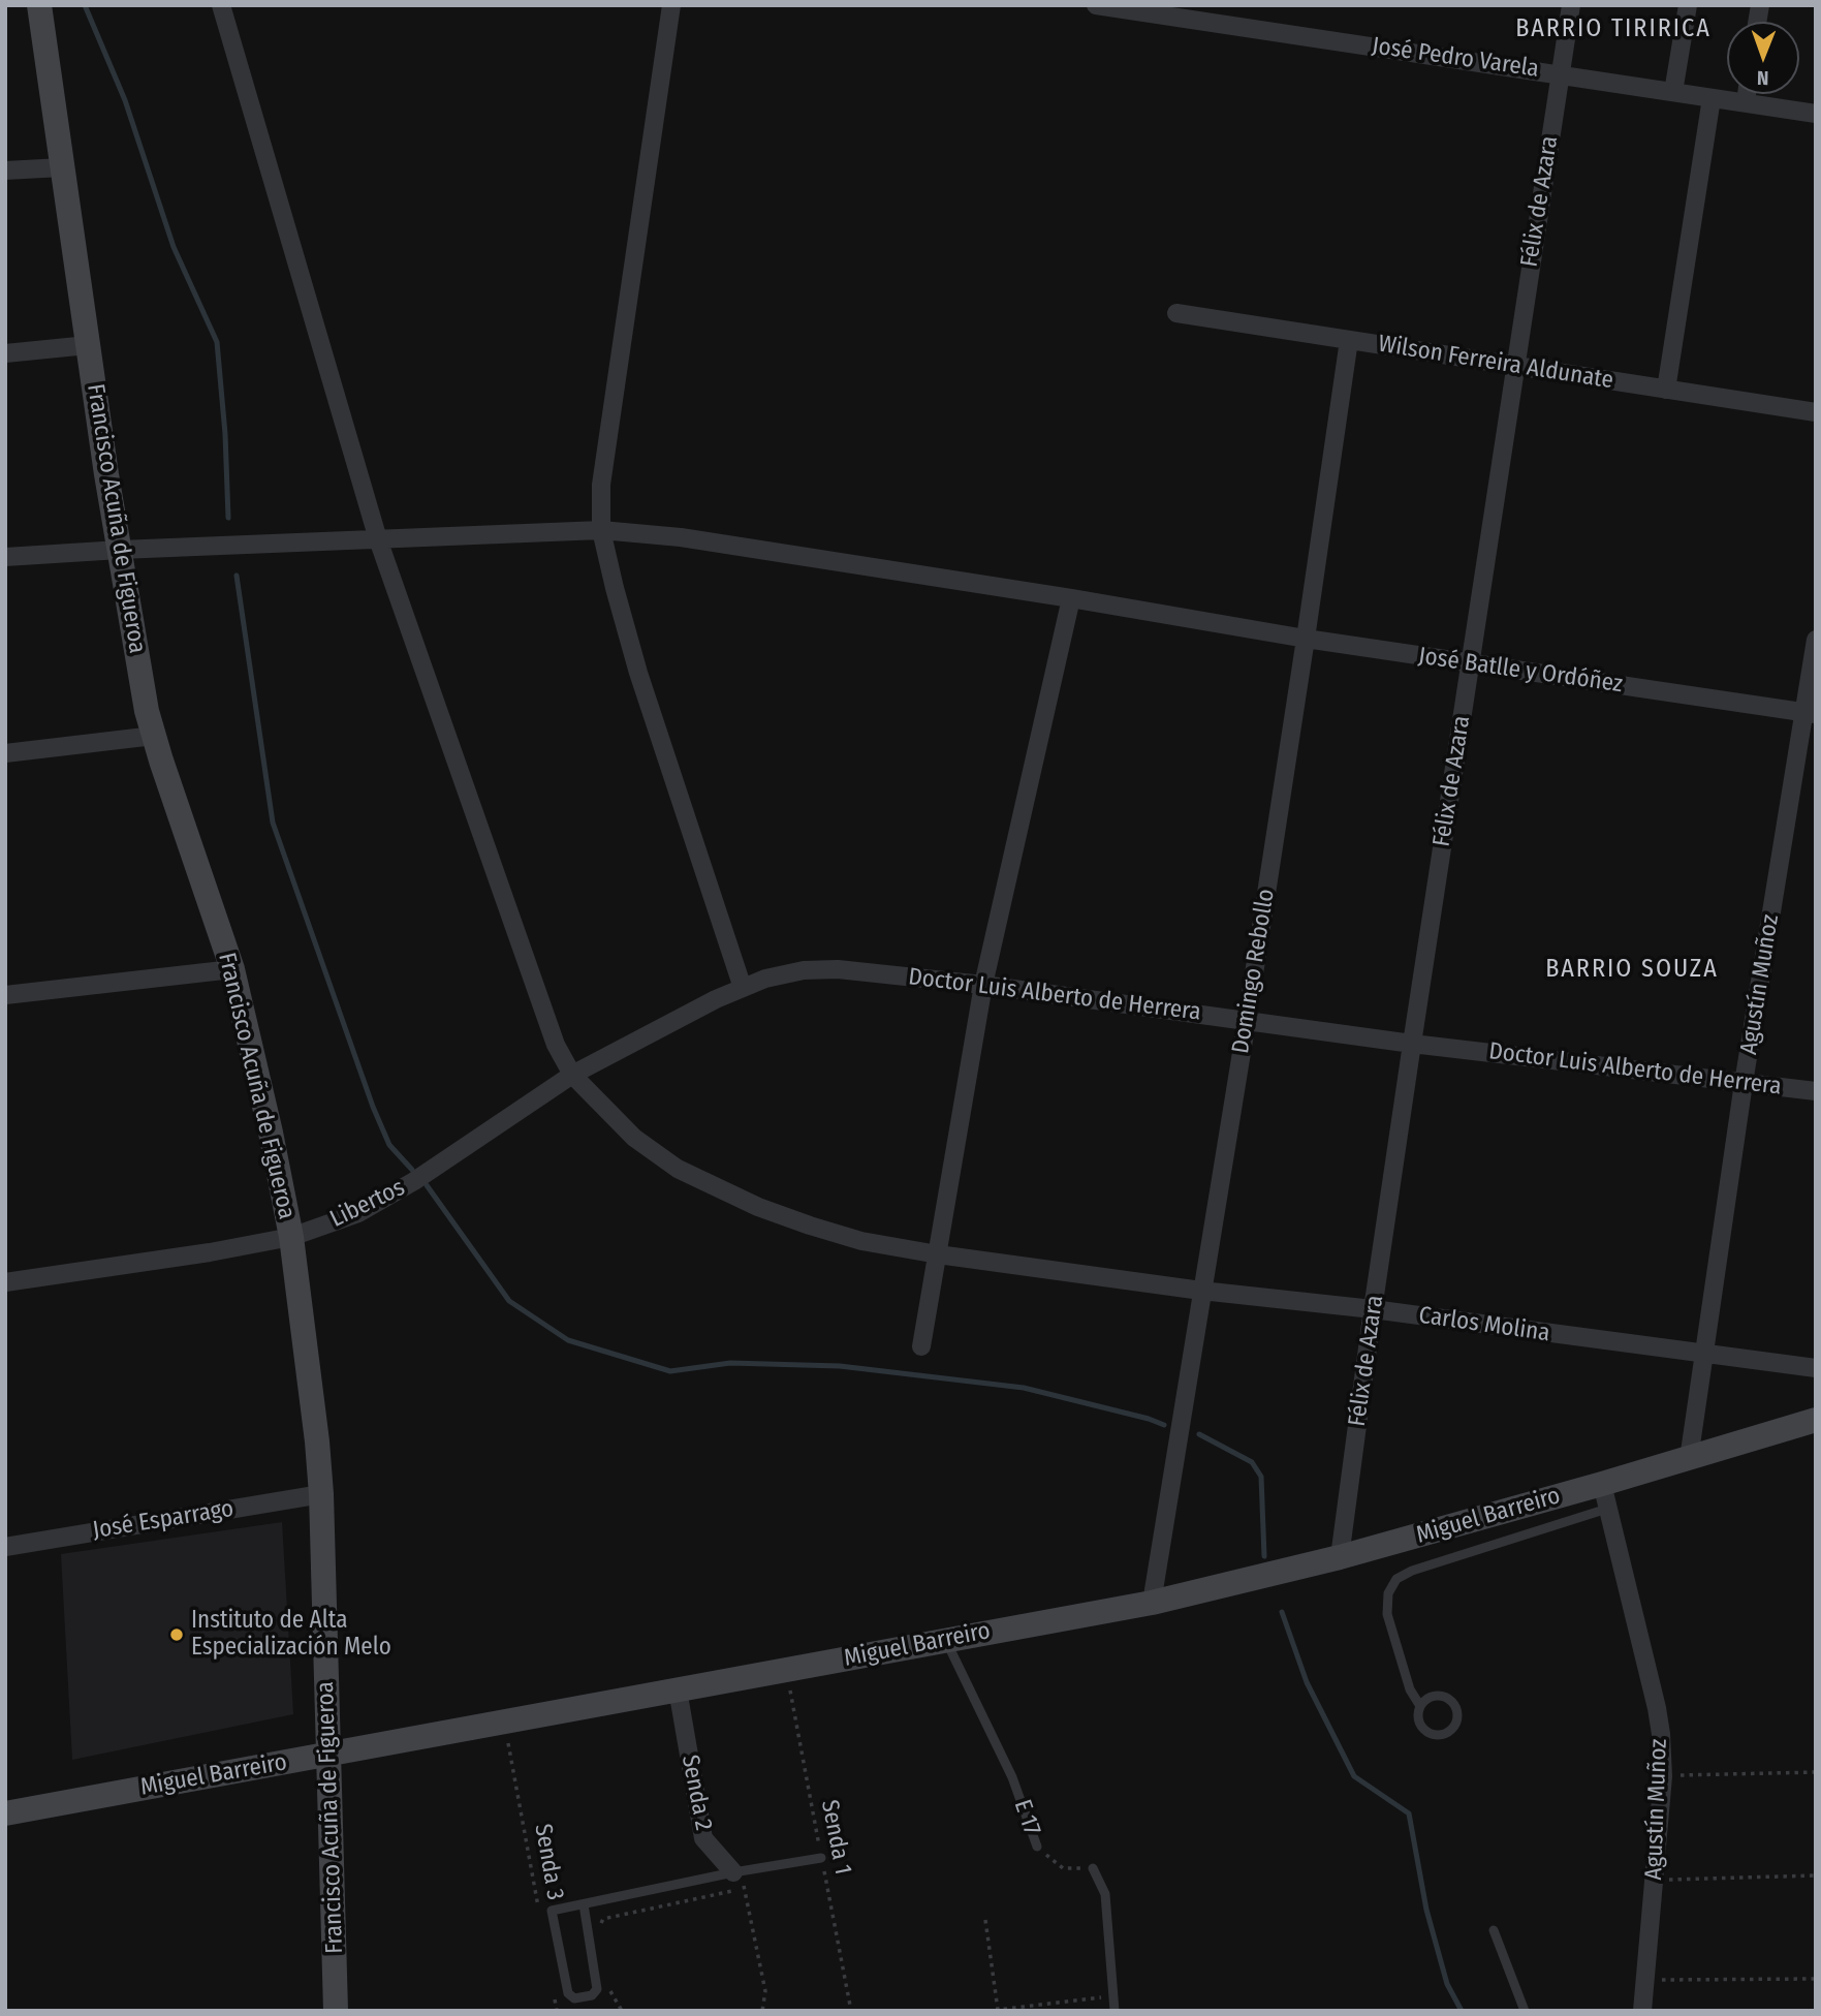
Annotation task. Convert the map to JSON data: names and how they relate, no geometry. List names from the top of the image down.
{
  "streets": {
    "street": [
      "José Pedro Varela",
      "Félix de Azara",
      "Wilson Ferreira Aldunate",
      "Francisco Acuña de Figueroa",
      "José Batlle y Ordóñez",
      "Domingo Rebollo",
      "Agustín Muñoz",
      "Doctor Luis Alberto de Herrera",
      "Libertos",
      "Carlos Molina",
      "Miguel Barreiro",
      "José Esparrago",
      "Senda 2"
    ],
    "lane": ["E 17"],
    "path": ["Senda 1", "Senda 3"]
  },
  "crossings": [
    ["José Pedro Varela", "Félix de Azara"],
    ["Félix de Azara", "Wilson Ferreira Aldunate"],
    ["Félix de Azara", "José Batlle y Ordóñez"],
    ["Félix de Azara", "Doctor Luis Alberto de Herrera"],
    ["Félix de Azara", "Carlos Molina"],
    ["Félix de Azara", "Miguel Barreiro"],
    ["Wilson Ferreira Aldunate", "Domingo Rebollo"],
    ["Francisco Acuña de Figueroa", "José Batlle y Ordóñez"],
    ["Francisco Acuña de Figueroa", "Libertos"],
    ["Francisco Acuña de Figueroa", "Miguel Barreiro"],
    ["Francisco Acuña de Figueroa", "José Esparrago"],
    ["José Batlle y Ordóñez", "Domingo Rebollo"],
    ["José Batlle y Ordóñez", "Agustín Muñoz"],
    ["José Batlle y Ordóñez", "Carlos Molina"],
    ["Domingo Rebollo", "Doctor Luis Alberto de Herrera"],
    ["Domingo Rebollo", "Carlos Molina"],
    ["Domingo Rebollo", "Miguel Barreiro"],
    ["Agustín Muñoz", "Doctor Luis Alberto de Herrera"],
    ["Agustín Muñoz", "Carlos Molina"],
    ["Agustín Muñoz", "Miguel Barreiro"],
    ["Doctor Luis Alberto de Herrera", "Libertos"],
    ["Doctor Luis Alberto de Herrera", "Carlos Molina"],
    ["Libertos", "Carlos Molina"],
    ["Miguel Barreiro", "Senda 2"],
    ["Miguel Barreiro", "E 17"],
    ["Miguel Barreiro", "Senda 1"],
    ["Miguel Barreiro", "Senda 3"]
  ],
  "districts": ["BARRIO TIRIRICA", "BARRIO SOUZA"],
  "places": ["Instituto de Alta Especialización Melo"],
  "north": "bottom"
}
